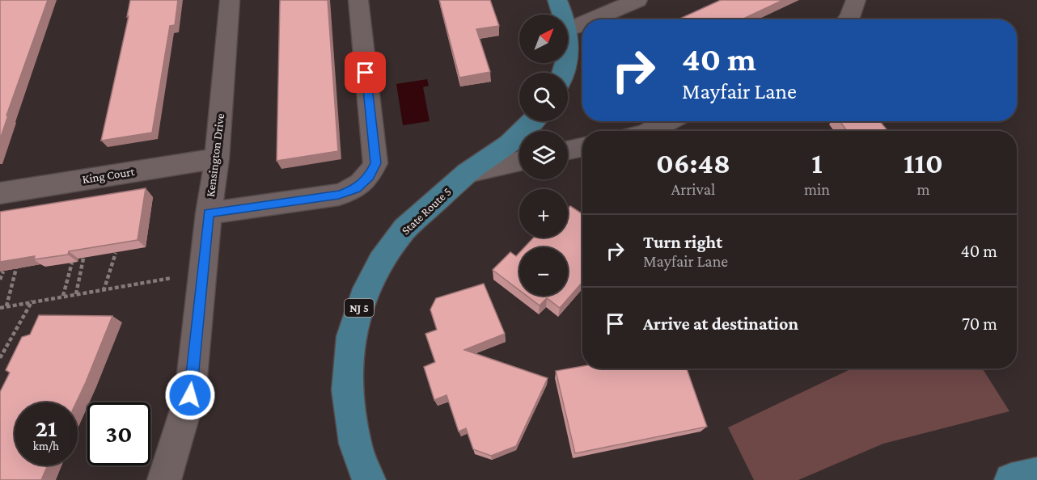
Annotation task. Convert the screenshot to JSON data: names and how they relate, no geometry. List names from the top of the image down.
{
  "streets": {
    "main road": ["State Route 5", "NJ 5"],
    "street": ["Kensington Drive", "King Court"]
  },
  "crossings": [
    ["Kensington Drive", "King Court"]
  ],
  "north": "top right",
  "page": {
    "map_buttons": ["+", "−"],
    "turn": ["40 m", "Mayfair Lane"],
    "eta": [
      "06:48",
      "Arrival",
      "1",
      "min",
      "110",
      "m"
    ],
    "list": [
      {
        "name": "Turn right",
        "note": "Mayfair Lane",
        "value": "40 m"
      },
      {
        "name": "Arrive at destination",
        "value": "70 m"
      }
    ],
    "speed": "21 km/h",
    "limit": "30"
  }
}
